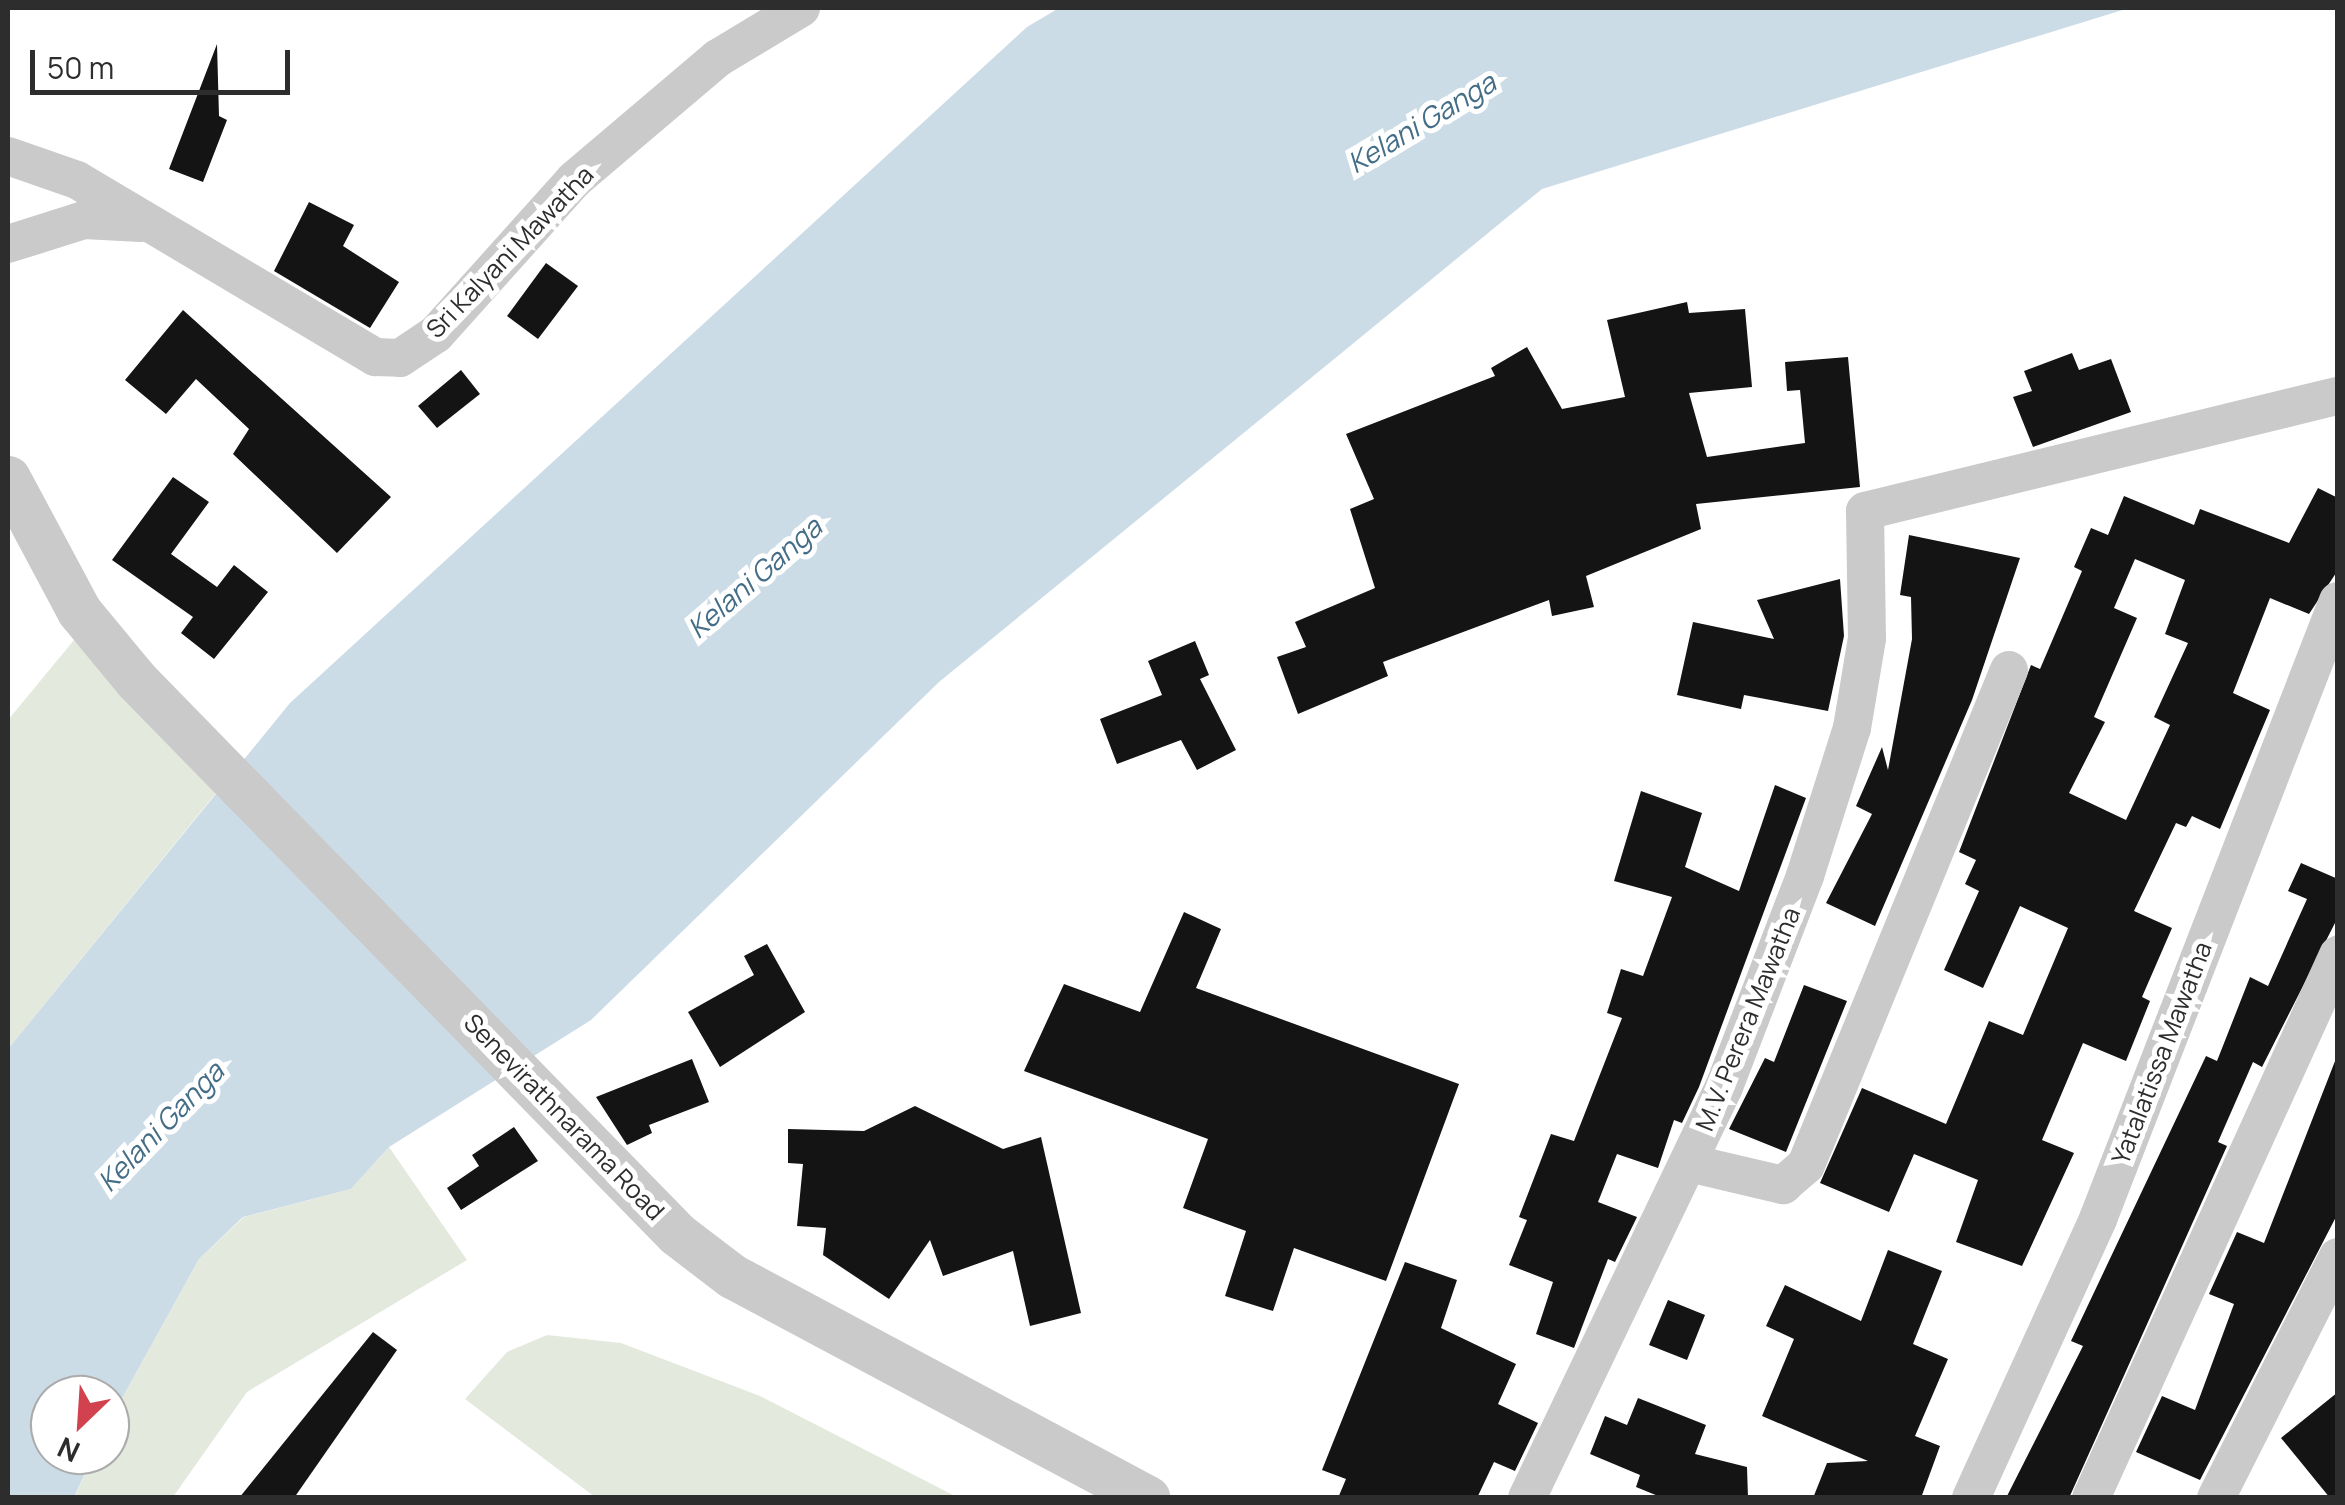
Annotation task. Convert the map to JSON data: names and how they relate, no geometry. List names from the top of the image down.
{
  "streets": {
    "street": [
      "Sri Kalyani Mawatha",
      "M.V. Perera Mawatha",
      "Yatalatissa Mawatha",
      "Senevirathnarama Road"
    ]
  },
  "water": ["Kelani Ganga"],
  "scale_bar": "50 m",
  "north": "bottom left"
}
